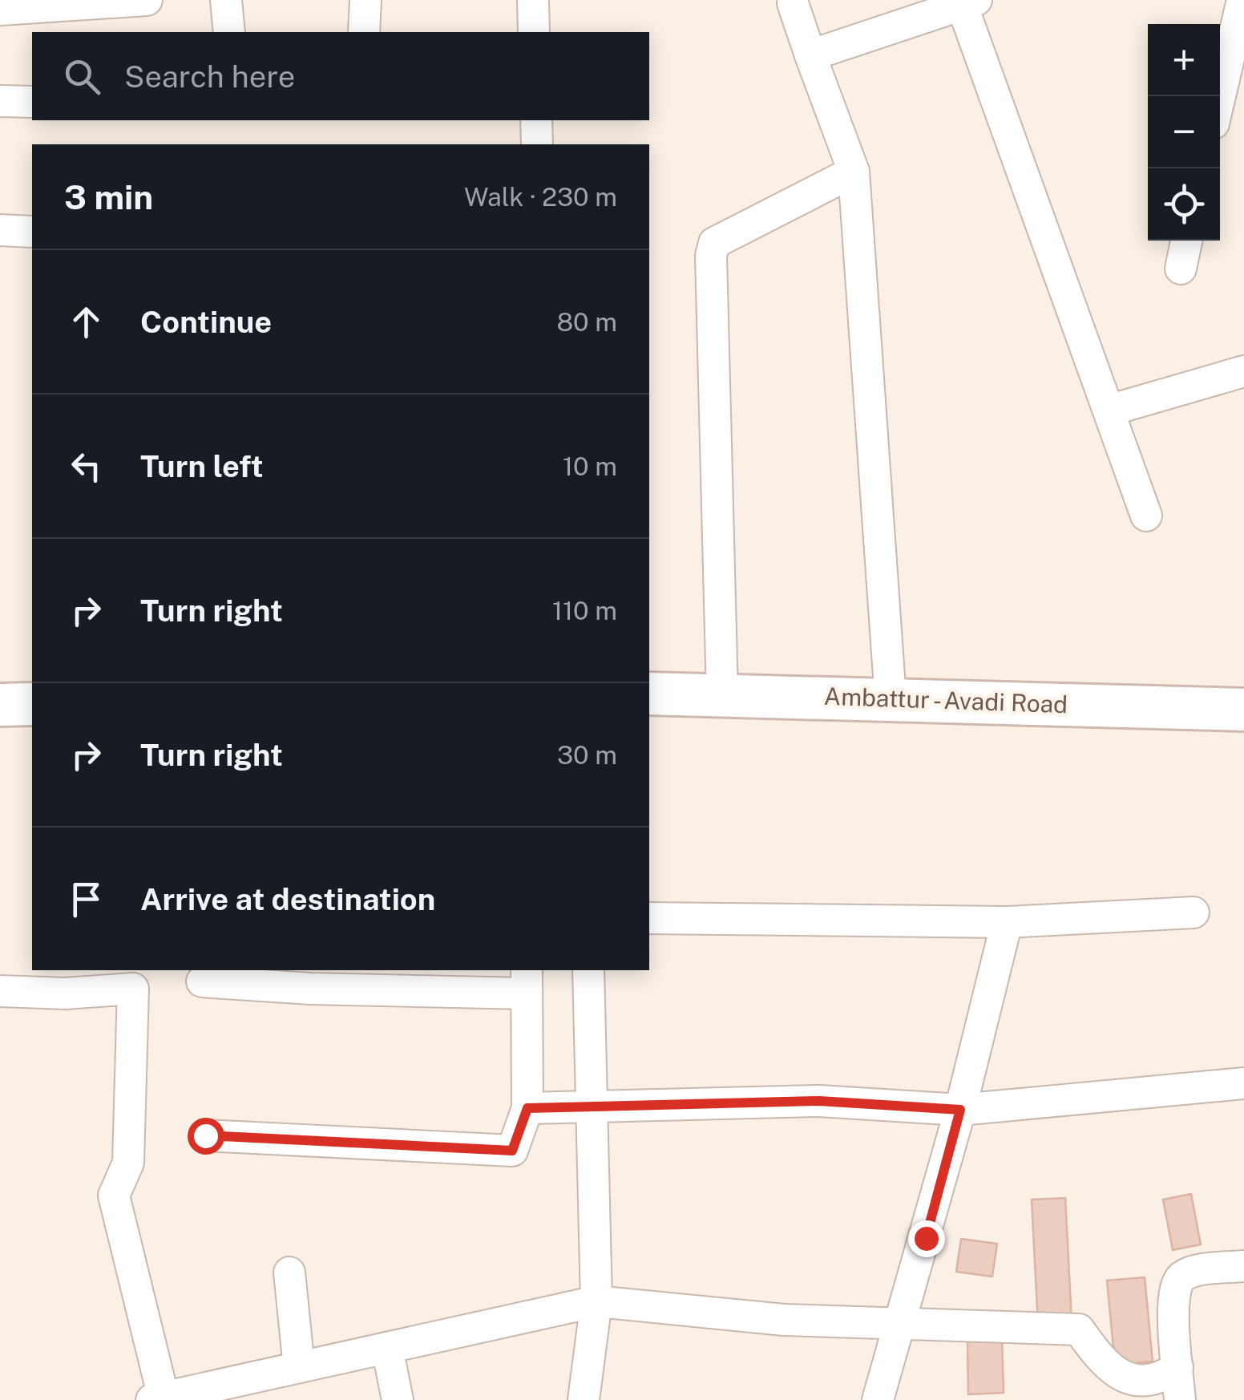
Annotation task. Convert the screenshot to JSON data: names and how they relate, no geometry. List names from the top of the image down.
{
  "streets": {
    "street": ["Ambattur - Avadi Road"]
  },
  "page": {
    "map_buttons": ["+", "−"],
    "search": "Search here",
    "heading": ["3 min", "Walk · 230 m"],
    "list": [
      ["Continue", "80 m"],
      ["Turn left", "10 m"],
      ["Turn right", "110 m"],
      ["Turn right", "30 m"],
      "Arrive at destination"
    ]
  }
}
